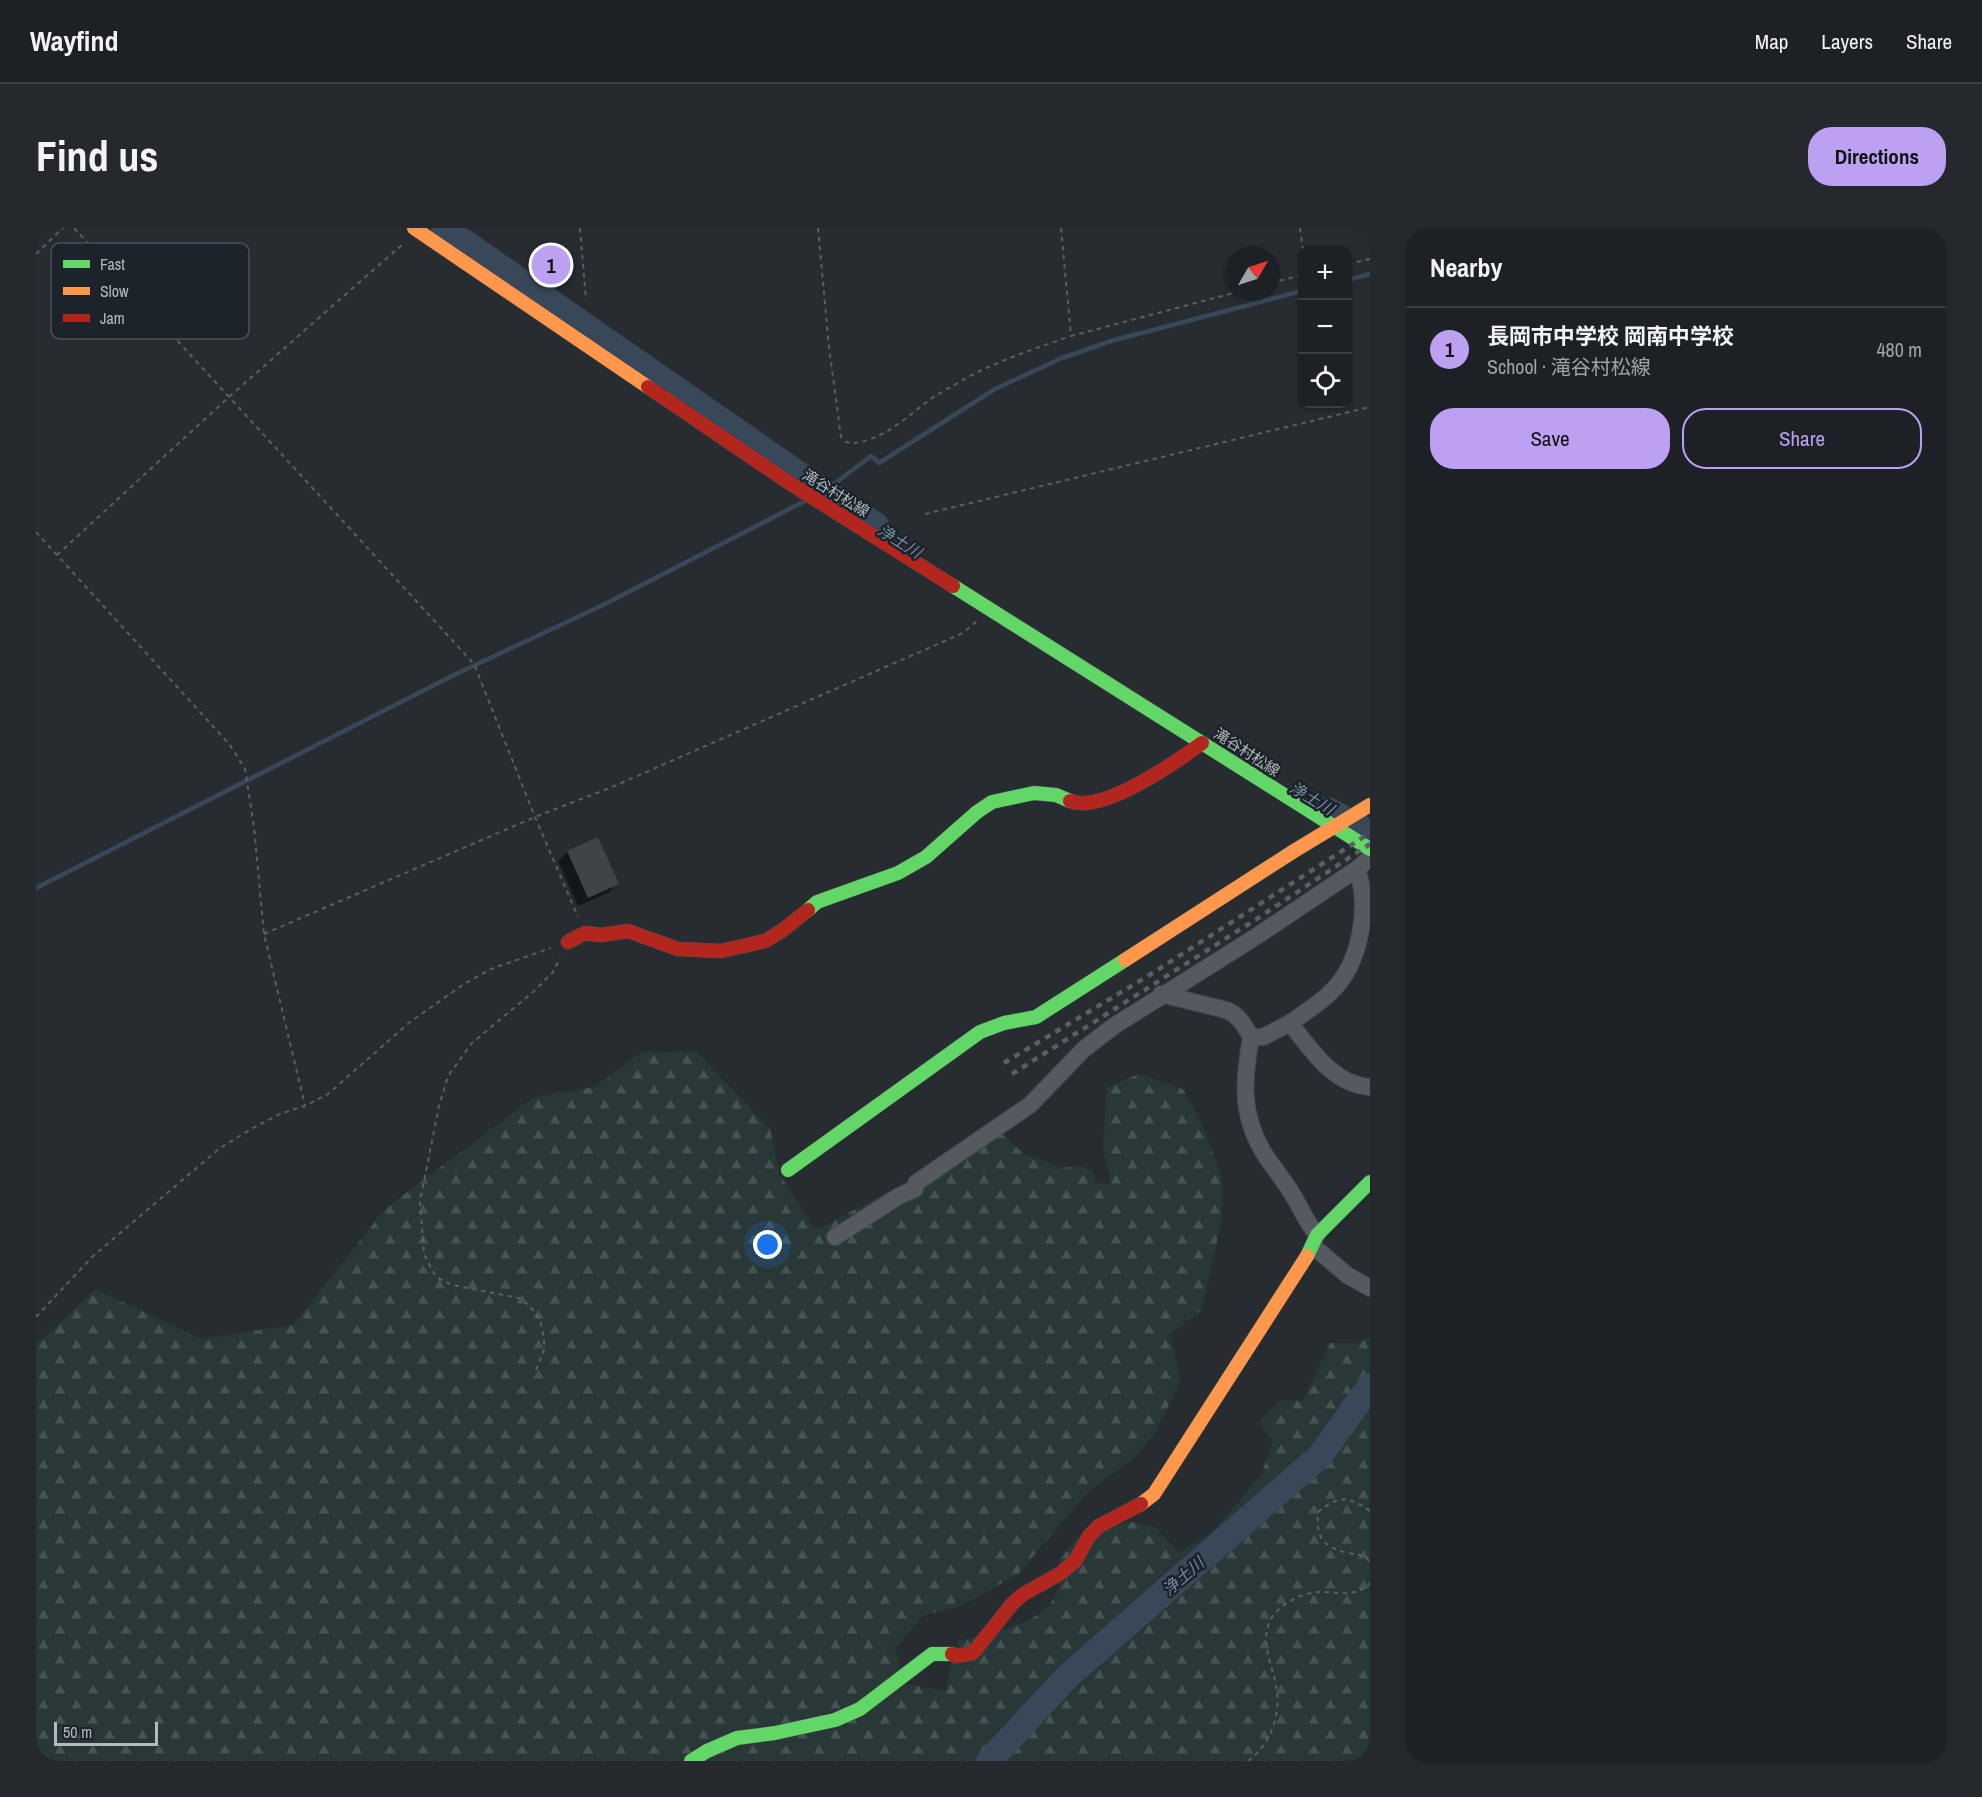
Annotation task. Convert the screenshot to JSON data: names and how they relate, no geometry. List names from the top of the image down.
{
  "streets": {
    "street": ["滝谷村松線"]
  },
  "water": ["浄土川"],
  "legend": ["Fast", "Slow", "Jam"],
  "scale_bar": "50 m",
  "north": "top right",
  "page": {
    "header": "Wayfind",
    "nav": ["Map", "Layers", "Share"],
    "buttons": [
      "Directions",
      ["Save", "Share"]
    ],
    "title": "Find us",
    "heading": "Nearby",
    "pins": "1",
    "map_buttons": ["+", "−"],
    "list": [
      {
        "mark": "1",
        "name": "長岡市中学校 岡南中学校",
        "note": "School · 滝谷村松線",
        "value": "480 m"
      }
    ],
    "scale": "50 m"
  }
}
